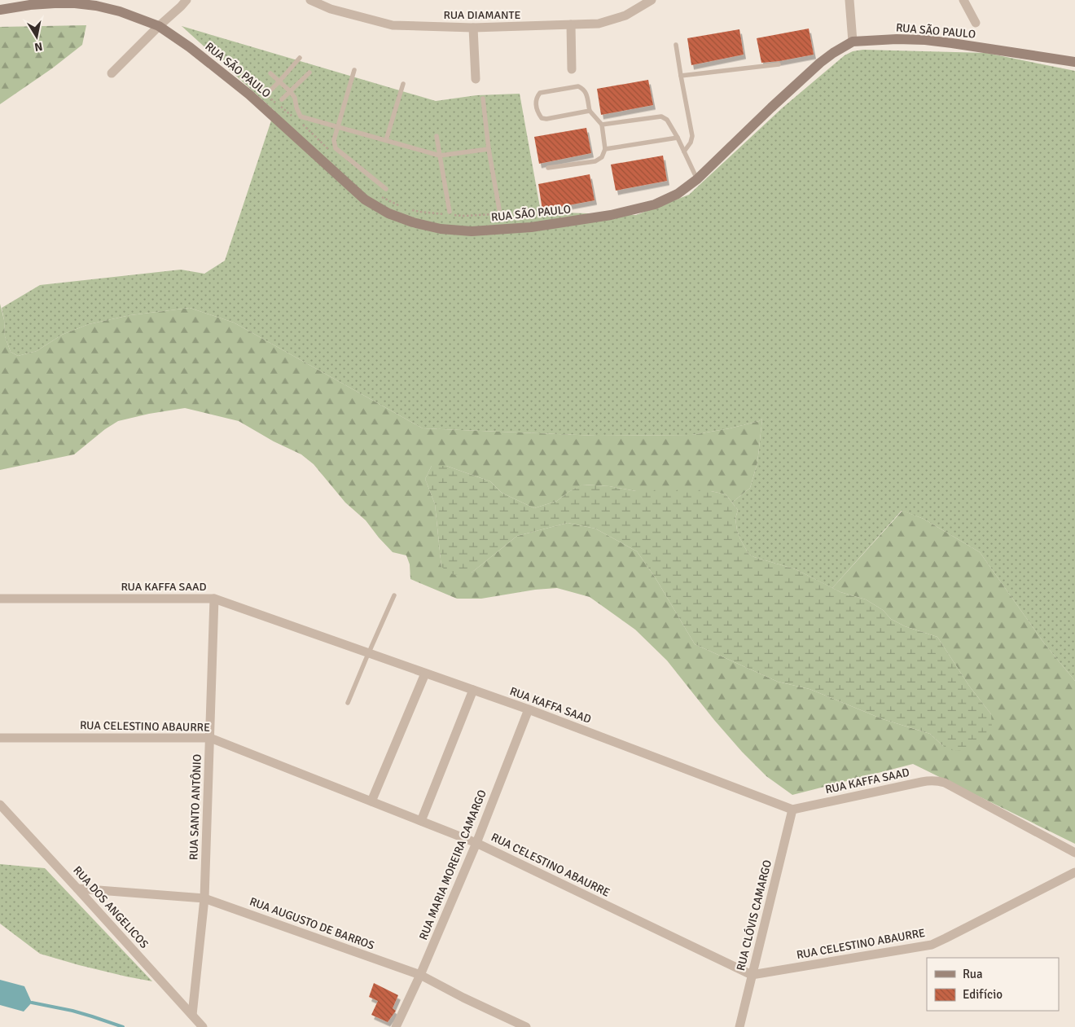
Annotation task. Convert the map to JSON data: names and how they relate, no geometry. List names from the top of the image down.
{
  "streets": {
    "street": [
      "RUA DIAMANTE",
      "RUA SÃO PAULO",
      "RUA KAFFA SAAD",
      "RUA CELESTINO ABAURRE",
      "RUA SANTO ANTÔNIO",
      "RUA MARIA MOREIRA CAMARGO",
      "RUA DOS ANGELICOS",
      "RUA CLÓVIS CAMARGO",
      "RUA AUGUSTO DE BARROS"
    ]
  },
  "crossings": [
    ["RUA KAFFA SAAD", "RUA SANTO ANTÔNIO"],
    ["RUA KAFFA SAAD", "RUA MARIA MOREIRA CAMARGO"],
    ["RUA KAFFA SAAD", "RUA CLÓVIS CAMARGO"],
    ["RUA CELESTINO ABAURRE", "RUA SANTO ANTÔNIO"],
    ["RUA CELESTINO ABAURRE", "RUA MARIA MOREIRA CAMARGO"],
    ["RUA CELESTINO ABAURRE", "RUA CLÓVIS CAMARGO"],
    ["RUA SANTO ANTÔNIO", "RUA DOS ANGELICOS"],
    ["RUA SANTO ANTÔNIO", "RUA AUGUSTO DE BARROS"],
    ["RUA MARIA MOREIRA CAMARGO", "RUA AUGUSTO DE BARROS"],
    ["RUA DOS ANGELICOS", "RUA AUGUSTO DE BARROS"]
  ],
  "legend": ["Rua", "Edifício"],
  "north": "bottom"
}
